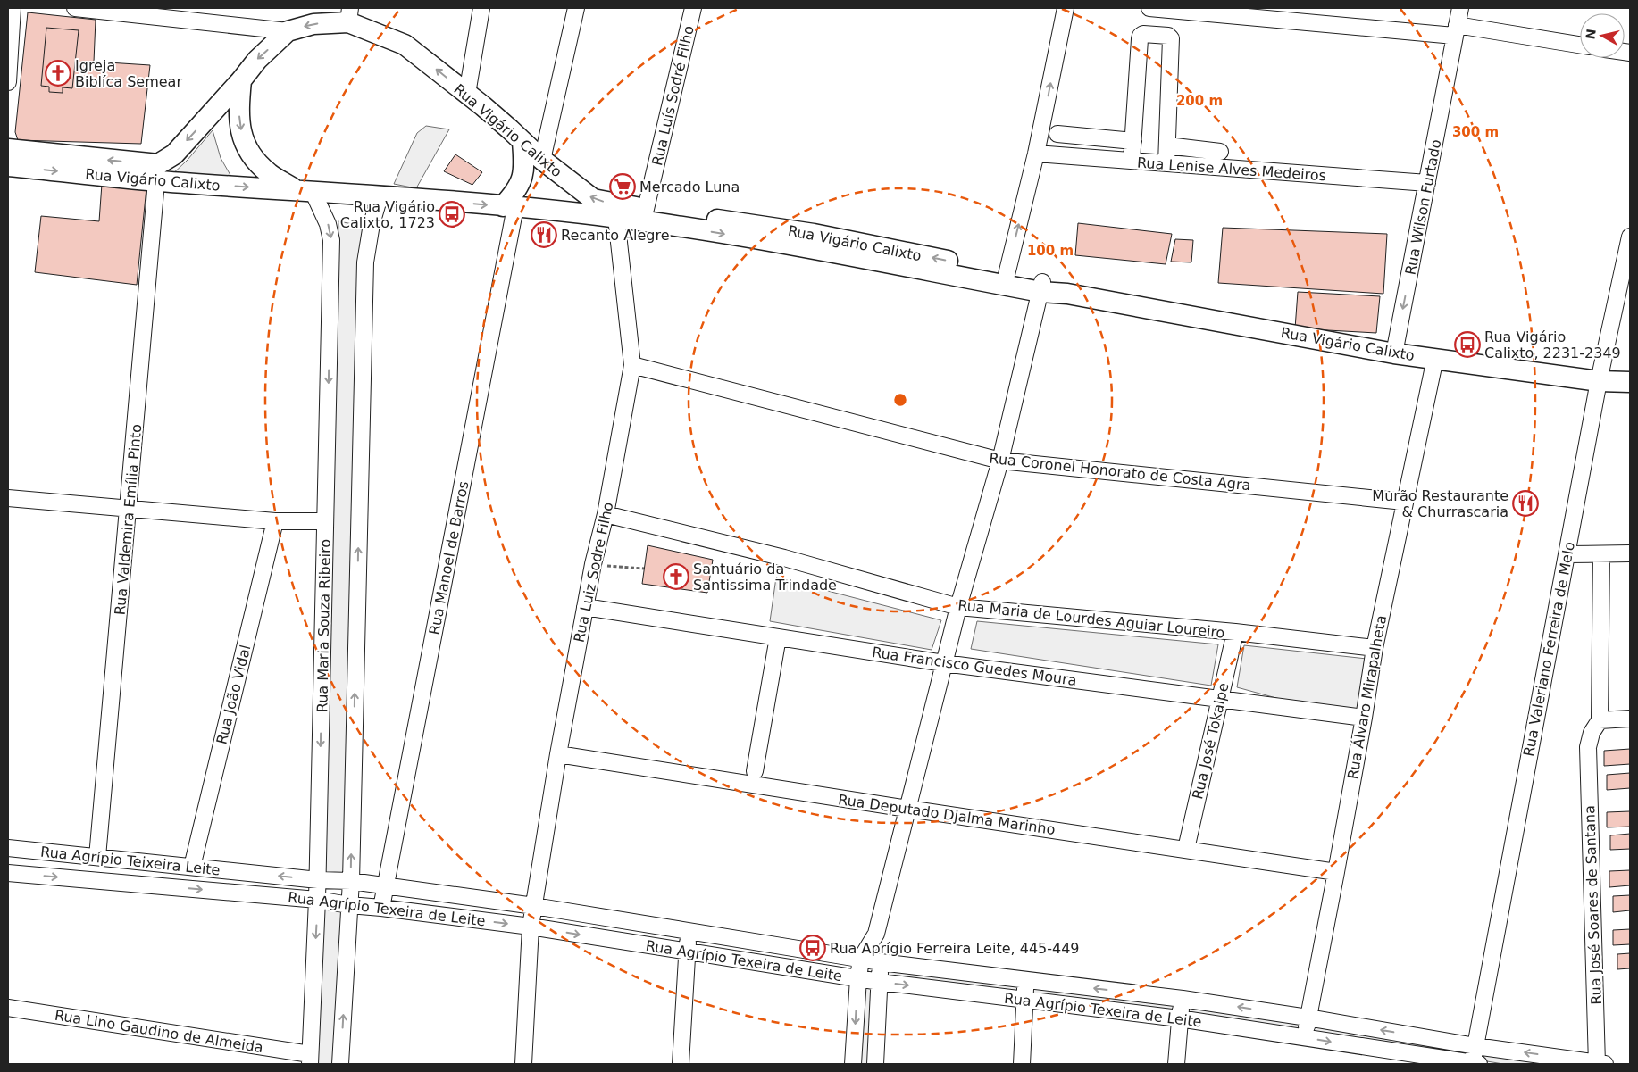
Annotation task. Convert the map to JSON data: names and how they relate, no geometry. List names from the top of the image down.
{
  "streets": {
    "main road": ["Rua Vigário Calixto"],
    "street": [
      "Rua Luís Sodré Filho",
      "Rua Lenise Alves Medeiros",
      "Rua Wilson Furtado",
      "Rua Coronel Honorato de Costa Agra",
      "Rua Valdemira Emília Pinto",
      "Rua Manoel de Barros",
      "Rua Luiz Sodre Filho",
      "Rua Maria de Lourdes Aguiar Loureiro",
      "Rua Maria Souza Ribeiro",
      "Rua Valeriano Ferreira de Melo",
      "Rua Francisco Guedes Moura",
      "Rua João Vidal",
      "Rua Álvaro Mirapalheta",
      "Rua José Tokaipe",
      "Rua Deputado Djalma Marinho",
      "Rua Agrípio Teixeira Leite",
      "Rua José Soares de Santana",
      "Rua Agrípio Texeira de Leite",
      "Rua Lino Gaudino de Almeida"
    ]
  },
  "crossings": [
    ["Rua Luís Sodré Filho", "Rua Vigário Calixto"],
    ["Rua Vigário Calixto", "Rua Wilson Furtado"],
    ["Rua Vigário Calixto", "Rua Valdemira Emília Pinto"],
    ["Rua Vigário Calixto", "Rua Manoel de Barros"],
    ["Rua Vigário Calixto", "Rua Luiz Sodre Filho"],
    ["Rua Vigário Calixto", "Rua Maria Souza Ribeiro"],
    ["Rua Vigário Calixto", "Rua Valeriano Ferreira de Melo"],
    ["Rua Vigário Calixto", "Rua Álvaro Mirapalheta"],
    ["Rua Lenise Alves Medeiros", "Rua Wilson Furtado"],
    ["Rua Coronel Honorato de Costa Agra", "Rua Luiz Sodre Filho"],
    ["Rua Coronel Honorato de Costa Agra", "Rua Álvaro Mirapalheta"],
    ["Rua Valdemira Emília Pinto", "Rua Agrípio Teixeira Leite"],
    ["Rua Manoel de Barros", "Rua Agrípio Texeira de Leite"],
    ["Rua Luiz Sodre Filho", "Rua Maria de Lourdes Aguiar Loureiro"],
    ["Rua Luiz Sodre Filho", "Rua Francisco Guedes Moura"],
    ["Rua Luiz Sodre Filho", "Rua Deputado Djalma Marinho"],
    ["Rua Luiz Sodre Filho", "Rua Agrípio Texeira de Leite"],
    ["Rua Maria de Lourdes Aguiar Loureiro", "Rua Álvaro Mirapalheta"],
    ["Rua Maria de Lourdes Aguiar Loureiro", "Rua José Tokaipe"],
    ["Rua Maria Souza Ribeiro", "Rua Agrípio Texeira de Leite"],
    ["Rua Maria Souza Ribeiro", "Rua Lino Gaudino de Almeida"],
    ["Rua Valeriano Ferreira de Melo", "Rua Agrípio Texeira de Leite"],
    ["Rua Francisco Guedes Moura", "Rua Álvaro Mirapalheta"],
    ["Rua Francisco Guedes Moura", "Rua José Tokaipe"],
    ["Rua João Vidal", "Rua Agrípio Teixeira Leite"],
    ["Rua Álvaro Mirapalheta", "Rua Deputado Djalma Marinho"],
    ["Rua Álvaro Mirapalheta", "Rua Agrípio Texeira de Leite"],
    ["Rua José Tokaipe", "Rua Deputado Djalma Marinho"],
    ["Rua Agrípio Teixeira Leite", "Rua Agrípio Texeira de Leite"],
    ["Rua José Soares de Santana", "Rua Agrípio Texeira de Leite"]
  ],
  "one_way": ["Rua Wilson Furtado"],
  "places": {
    "church": ["Igreja Biblíca Semear", "Santuário da Santissima Trindade"],
    "supermarket": ["Mercado Luna"],
    "bus stop": ["Rua Vigário Calixto, 1723", "Rua Vigário Calixto, 2231-2349", "Rua Aprígio Ferreira Leite, 445-449"],
    "restaurant": ["Recanto Alegre", "Murão Restaurante & Churrascaria"]
  },
  "north": "left",
  "rings": ["200 m", "300 m", "100 m"]
}
